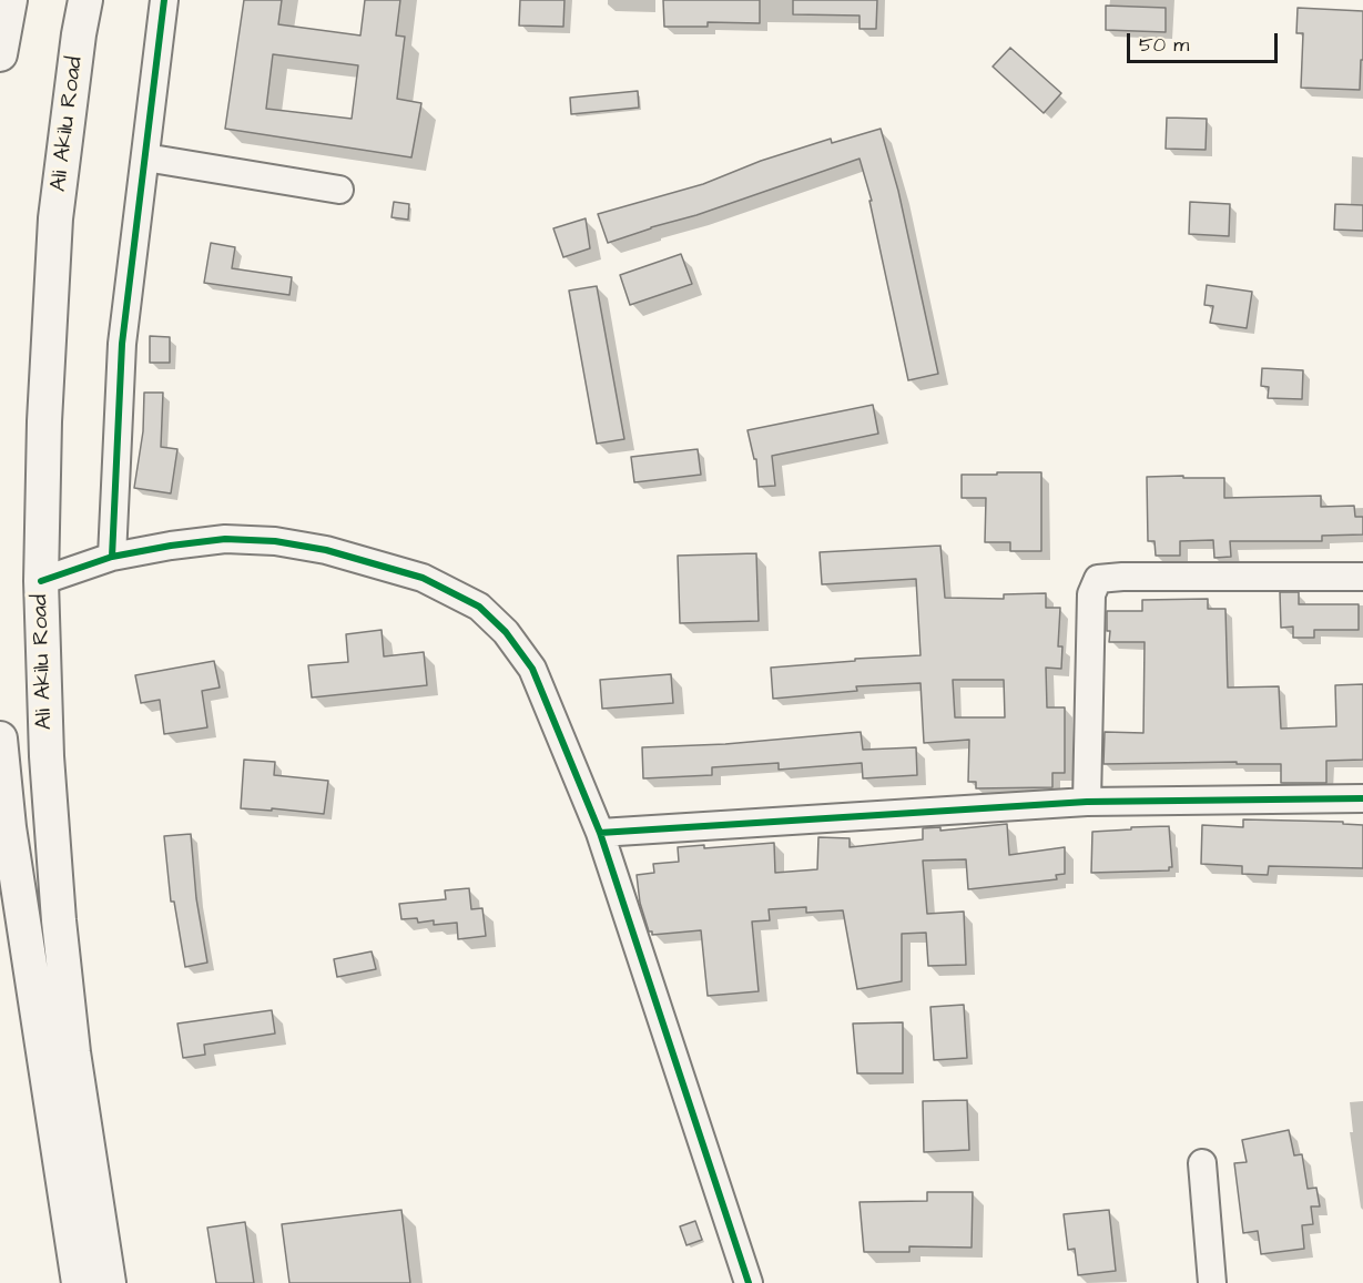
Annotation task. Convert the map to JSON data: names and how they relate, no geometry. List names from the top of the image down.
{
  "streets": {
    "main road": ["Ali Akilu Road"]
  },
  "scale_bar": "50 m"
}
